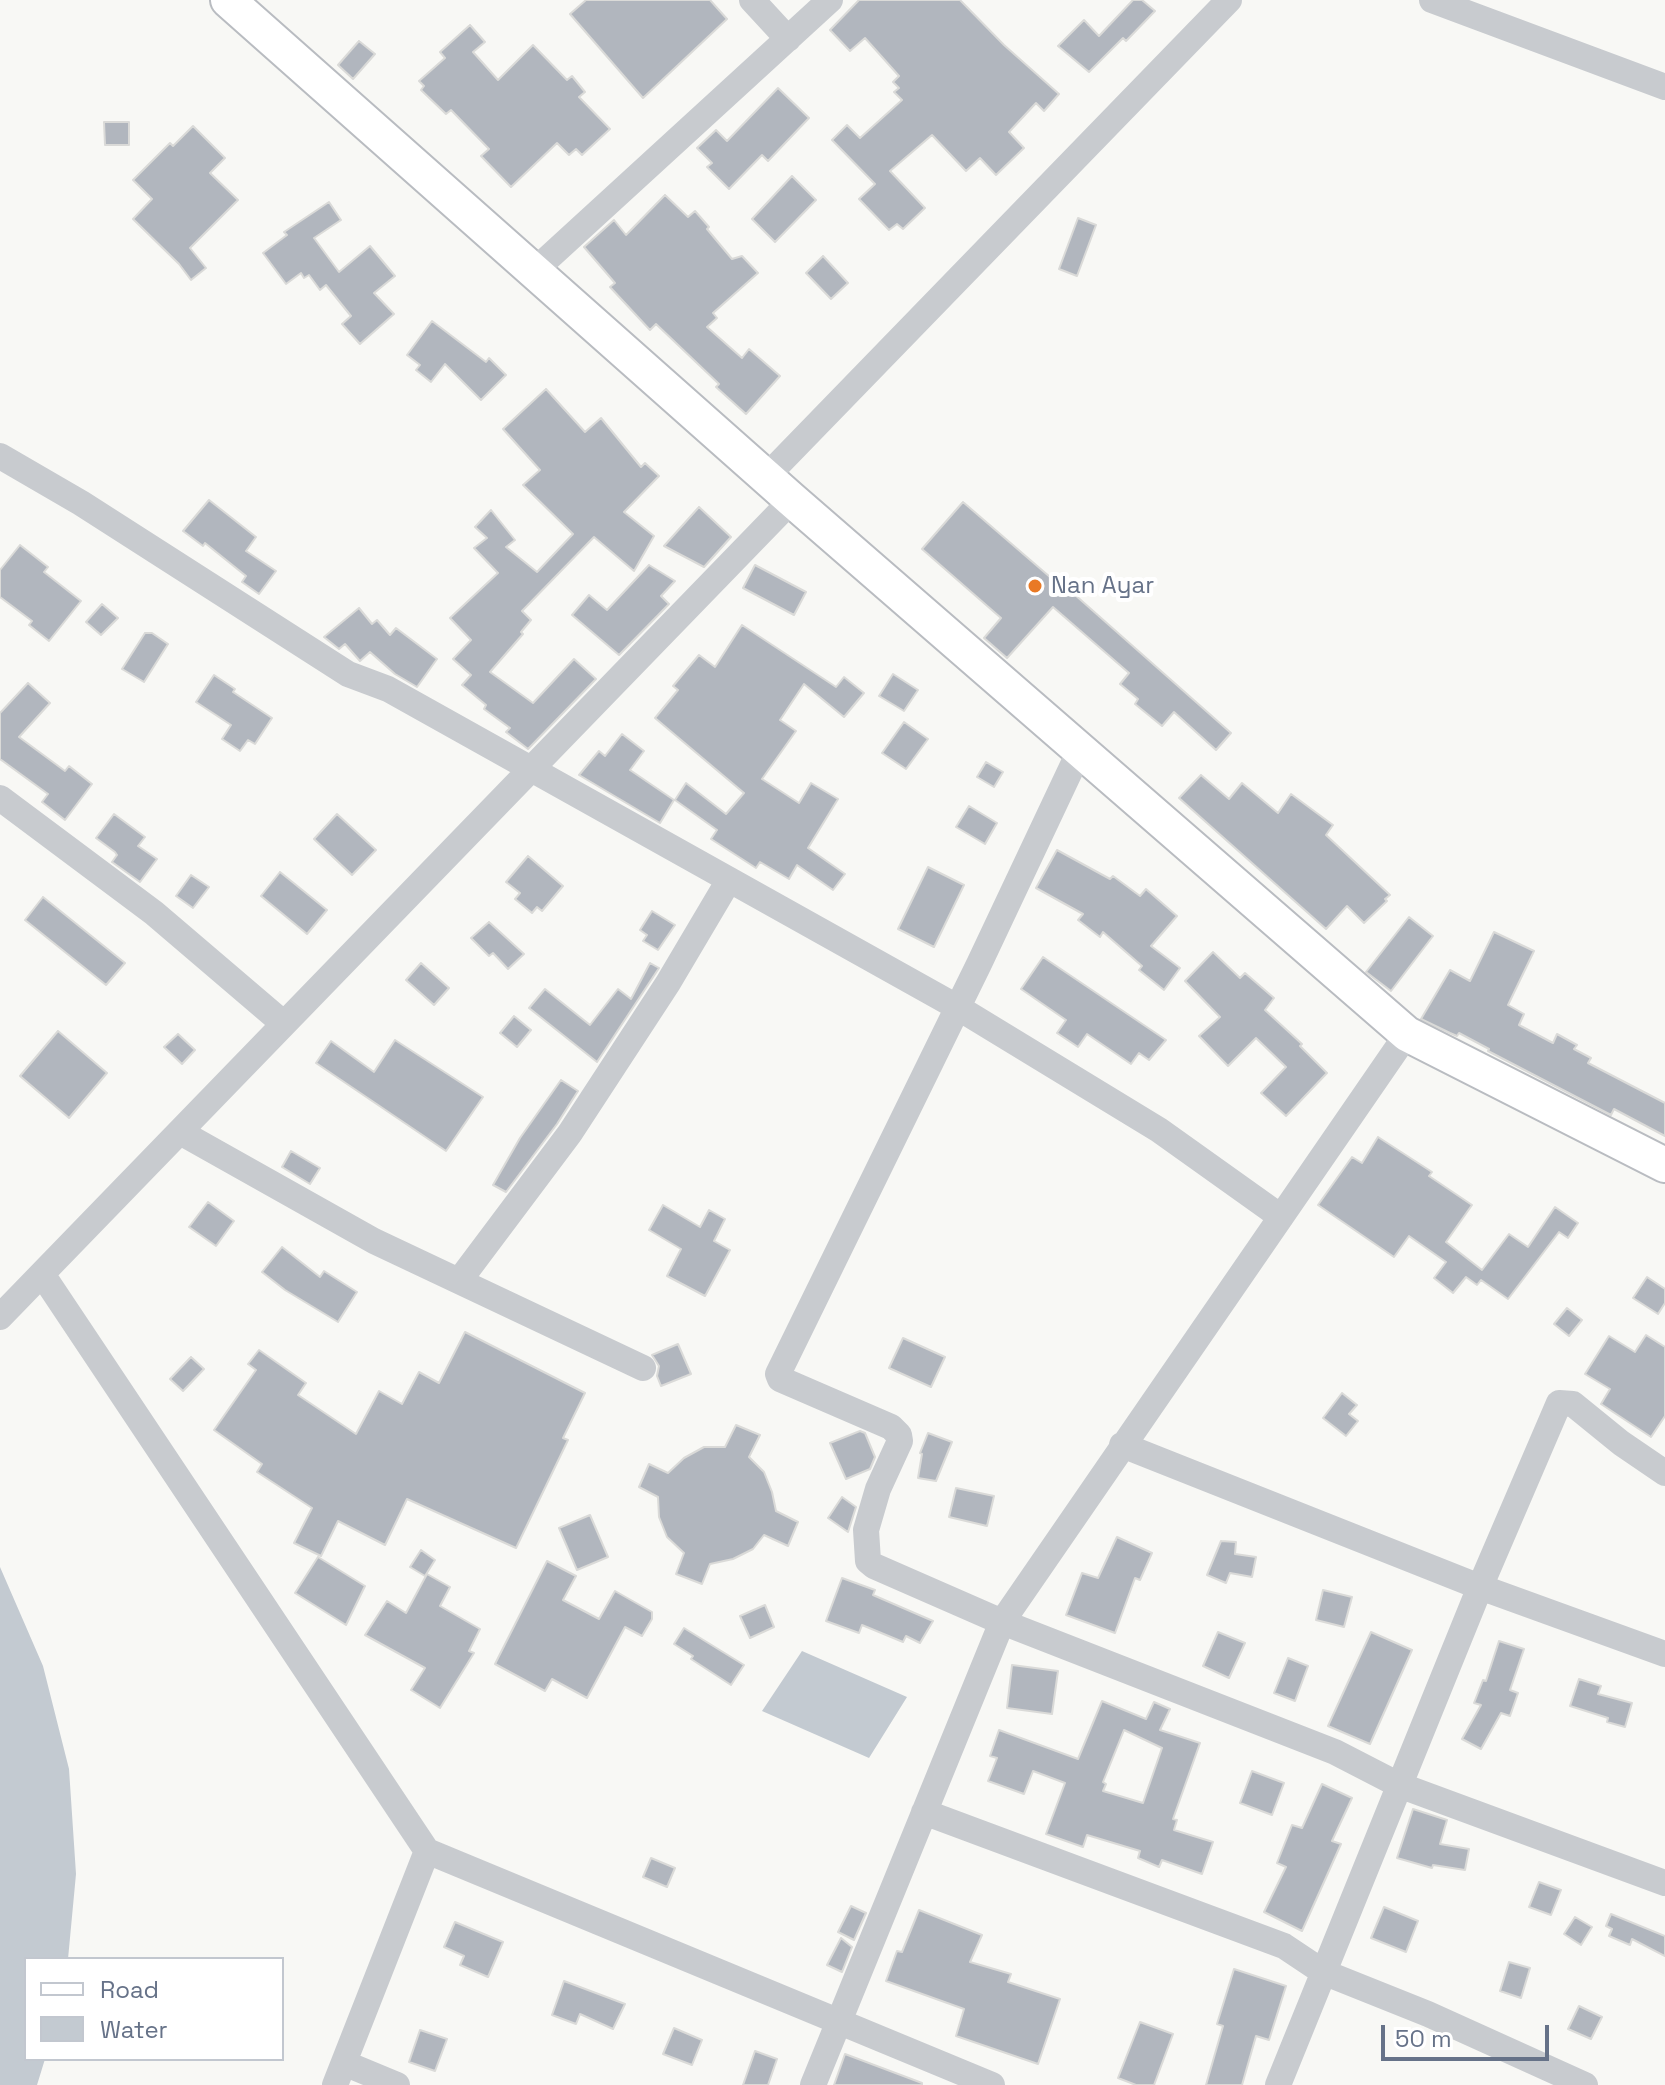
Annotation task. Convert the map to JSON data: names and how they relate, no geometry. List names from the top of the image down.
{
  "places": ["Nan Ayar"],
  "legend": ["Road", "Water"],
  "scale_bar": "50 m"
}
